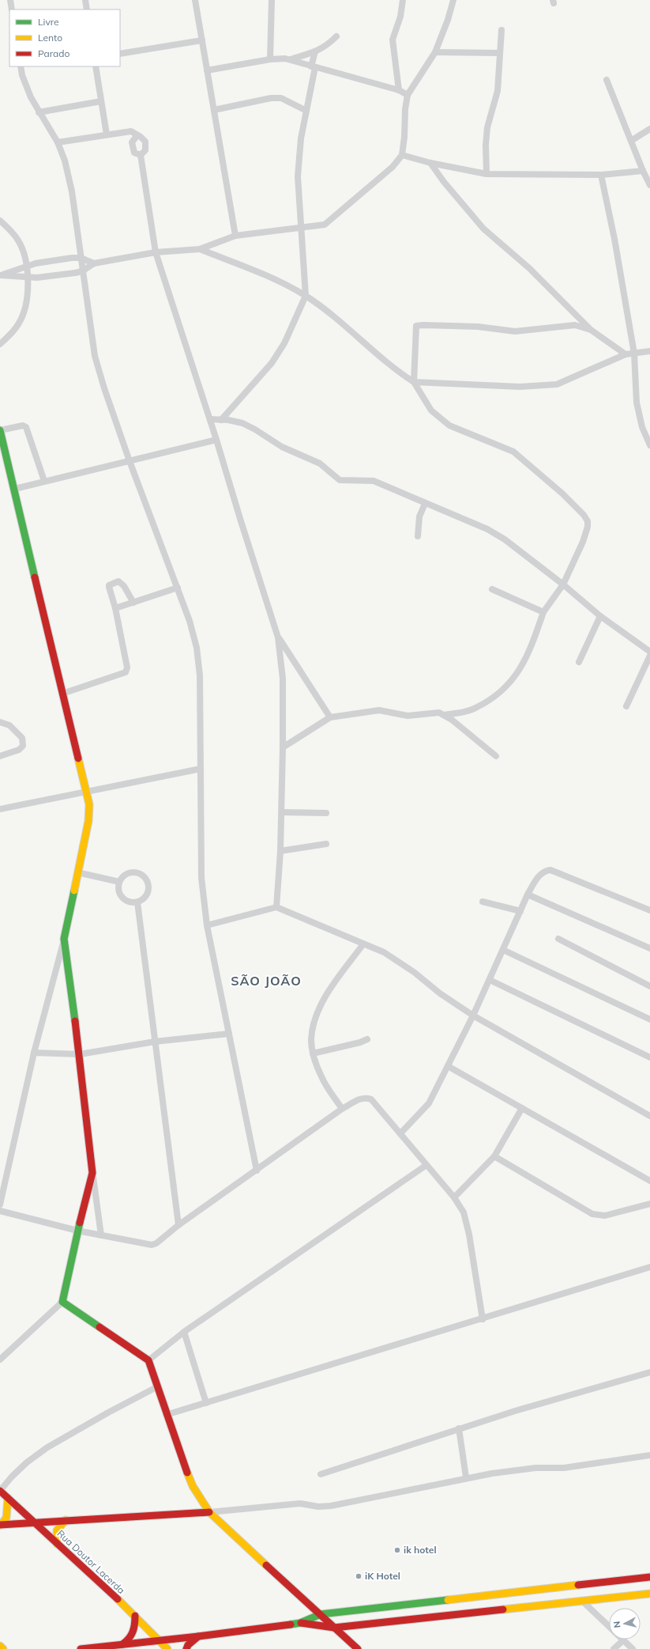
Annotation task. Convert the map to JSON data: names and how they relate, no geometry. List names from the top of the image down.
{
  "streets": {
    "street": ["Rua Doutor Lacerda"]
  },
  "districts": ["SÃO JOÃO"],
  "places": ["ik hotel", "iK Hotel"],
  "legend": ["Livre", "Lento", "Parado"],
  "north": "left"
}
